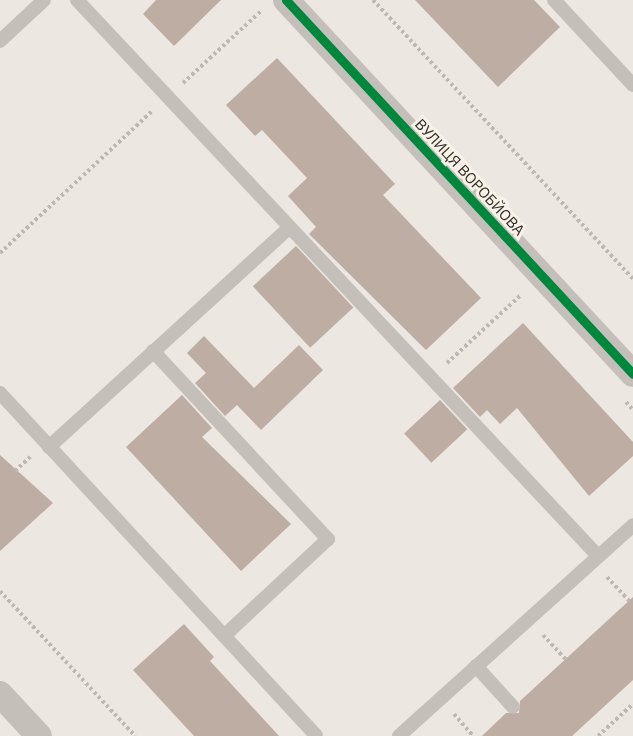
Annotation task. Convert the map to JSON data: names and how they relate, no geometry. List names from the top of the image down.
{
  "streets": {
    "street": ["ВУЛИЦЯ ВОРОБЙОВА"]
  }
}
